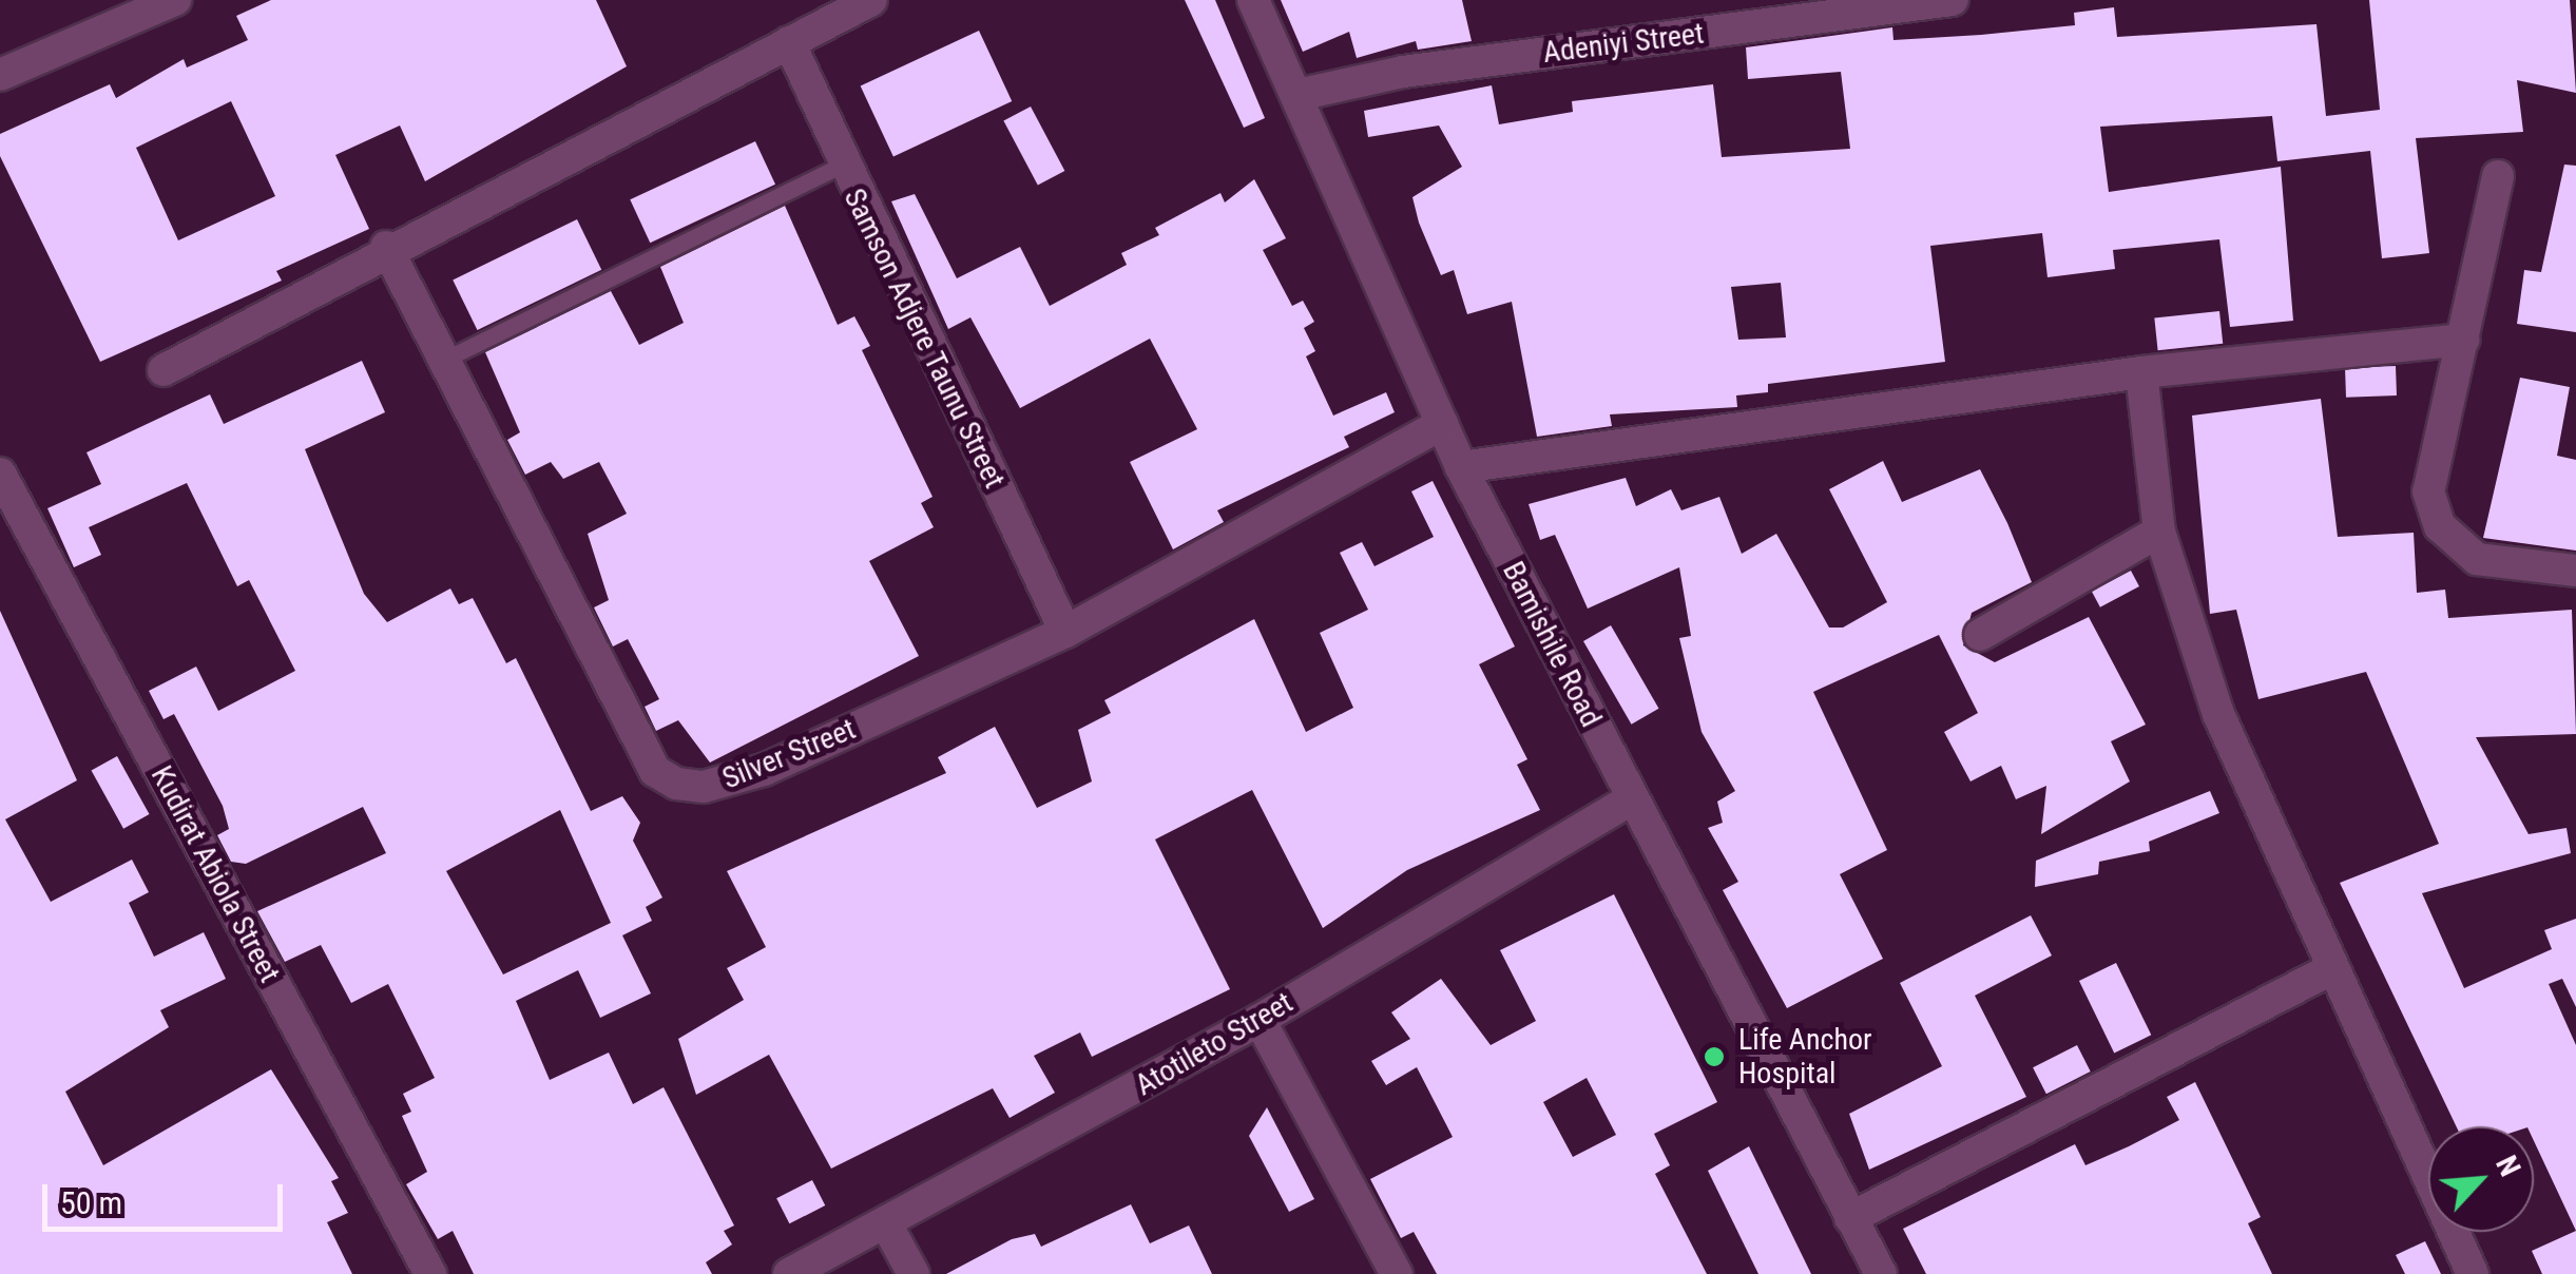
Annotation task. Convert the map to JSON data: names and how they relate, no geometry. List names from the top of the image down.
{
  "streets": {
    "street": [
      "Adeniyi Street",
      "Samson Adjere Taunu Street",
      "Bamishile Road",
      "Silver Street",
      "Kudirat Abiola Street",
      "Atotileto Street"
    ]
  },
  "crossings": [
    ["Adeniyi Street", "Bamishile Road"],
    ["Samson Adjere Taunu Street", "Silver Street"],
    ["Bamishile Road", "Silver Street"],
    ["Bamishile Road", "Atotileto Street"]
  ],
  "places": ["Life Anchor Hospital"],
  "scale_bar": "50 m",
  "north": "top right"
}
